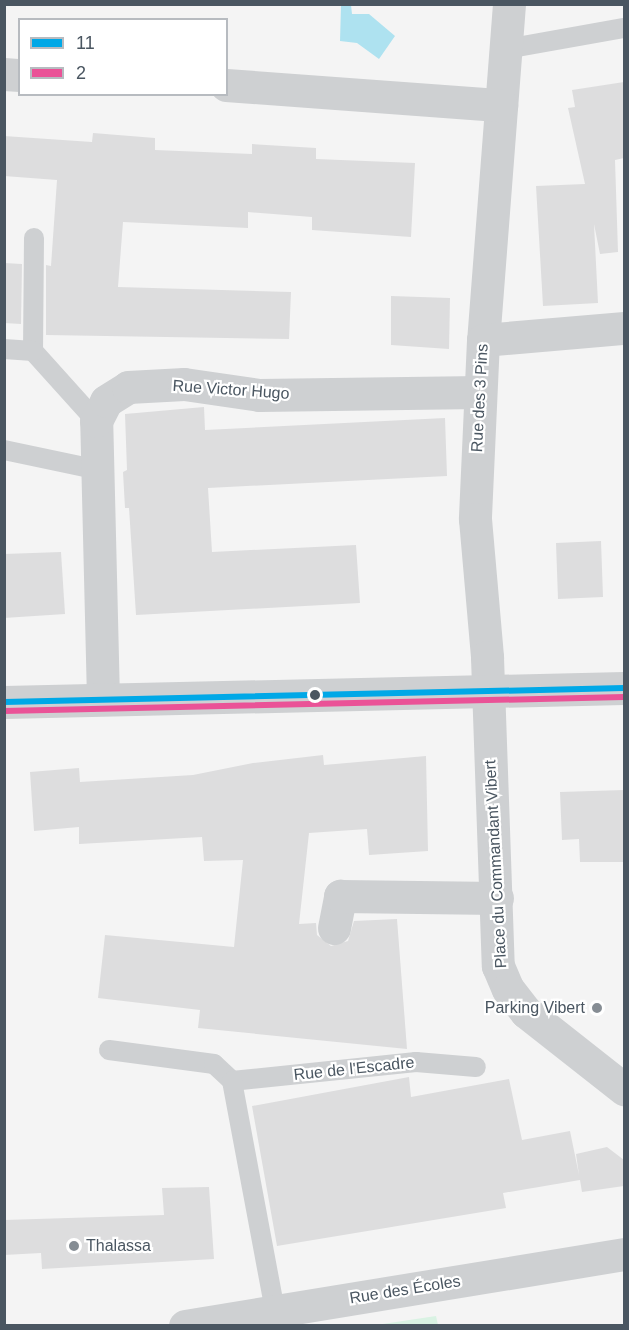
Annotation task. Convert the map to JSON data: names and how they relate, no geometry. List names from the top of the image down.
{
  "streets": {
    "street": [
      "Rue Victor Hugo",
      "Rue des 3 Pins",
      "Place du Commandant Vibert",
      "Rue des Écoles"
    ],
    "lane": ["Rue de l'Escadre"]
  },
  "crossings": [
    ["Rue Victor Hugo", "Rue des 3 Pins"],
    ["Rue des 3 Pins", "Place du Commandant Vibert"]
  ],
  "places": ["Parking Vibert", "Thalassa"],
  "lines": ["transit line 11", "transit line 2"],
  "legend": ["11", "2"]
}
